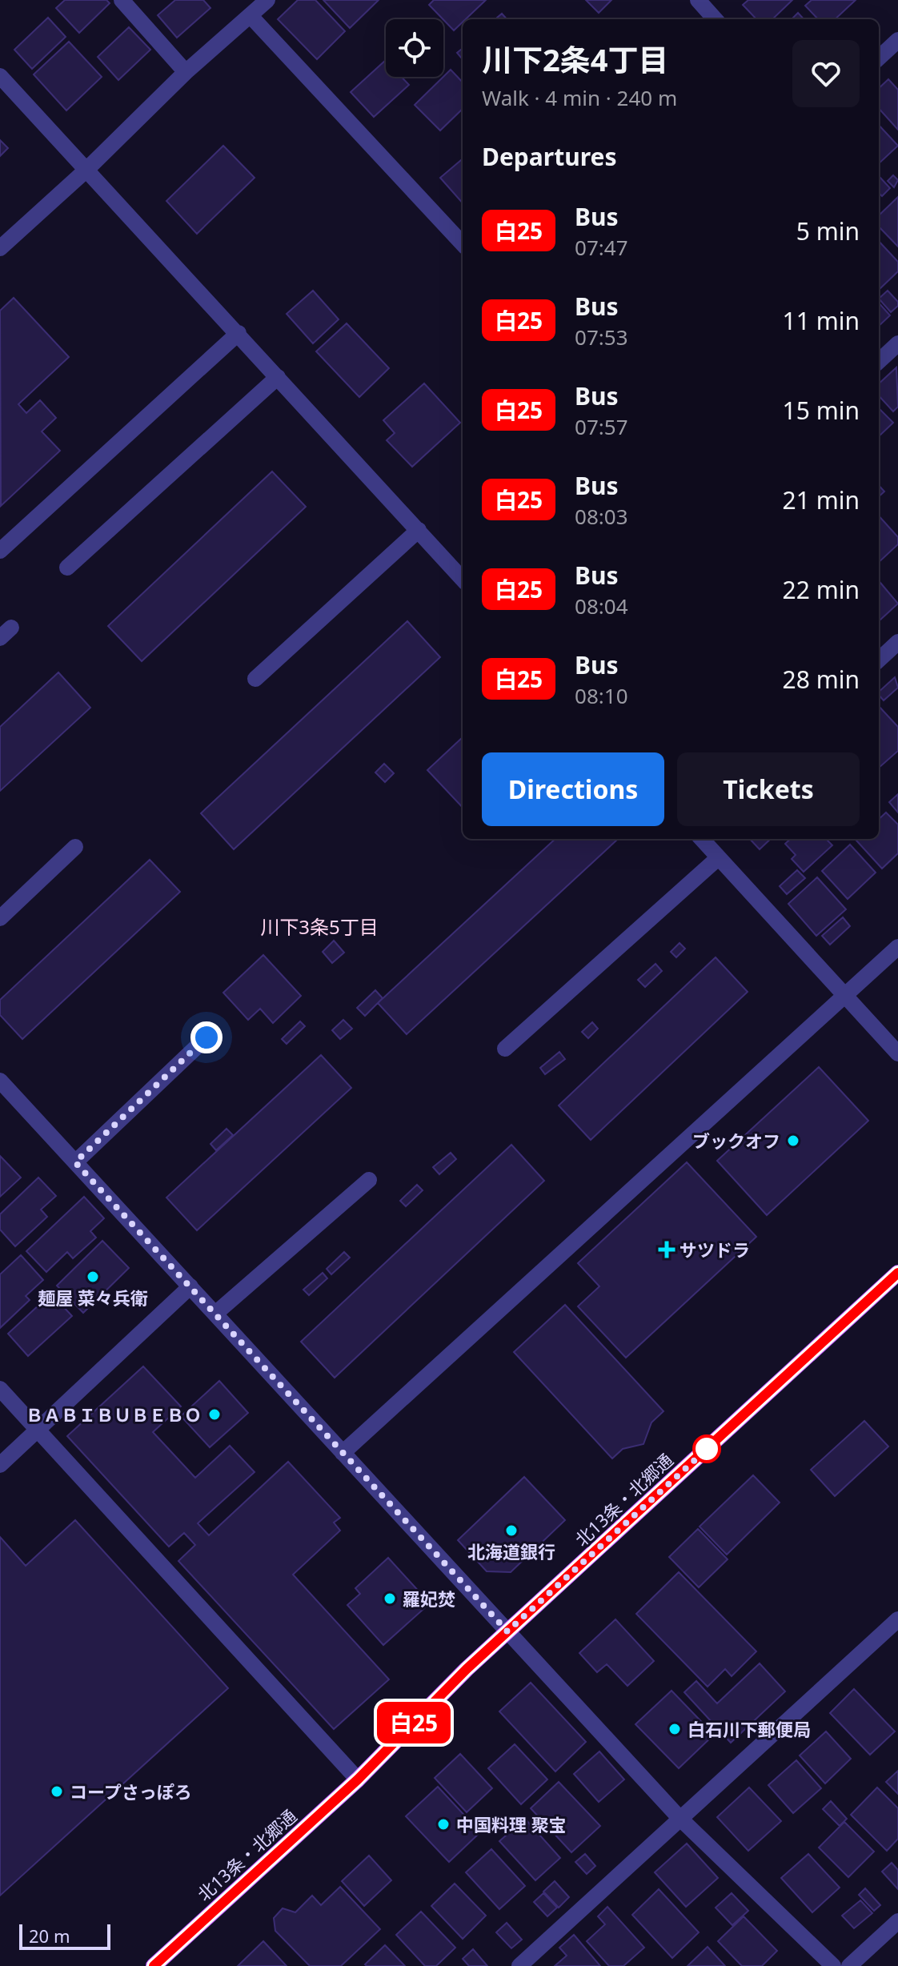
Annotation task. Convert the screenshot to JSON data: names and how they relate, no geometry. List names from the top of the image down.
{
  "streets": {
    "main road": ["北13条・北郷通"]
  },
  "districts": ["川下3条5丁目"],
  "places": {
    "other": [
      "ブックオフ",
      "麺屋 菜々兵衛",
      "ＢＡＢＩＢＵＢＥＢＯ",
      "北海道銀行",
      "羅妃焚",
      "白石川下郵便局",
      "コープさっぽろ",
      "中国料理 聚宝"
    ],
    "health": ["サツドラ"]
  },
  "lines": ["bus line 白25"],
  "scale_bar": "20 m",
  "page": {
    "on_map": "白25",
    "heading": [
      ["川下2条4丁目", "Walk · 4 min · 240 m"],
      "Departures"
    ],
    "list": [
      {
        "mark": "白25",
        "name": "Bus",
        "note": "07:47",
        "value": "5 min"
      },
      {
        "mark": "白25",
        "name": "Bus",
        "note": "07:53",
        "value": "11 min"
      },
      {
        "mark": "白25",
        "name": "Bus",
        "note": "07:57",
        "value": "15 min"
      },
      {
        "mark": "白25",
        "name": "Bus",
        "note": "08:03",
        "value": "21 min"
      },
      {
        "mark": "白25",
        "name": "Bus",
        "note": "08:04",
        "value": "22 min"
      },
      {
        "mark": "白25",
        "name": "Bus",
        "note": "08:10",
        "value": "28 min"
      }
    ],
    "buttons": ["Directions", "Tickets"],
    "scale": "20 m"
  }
}
